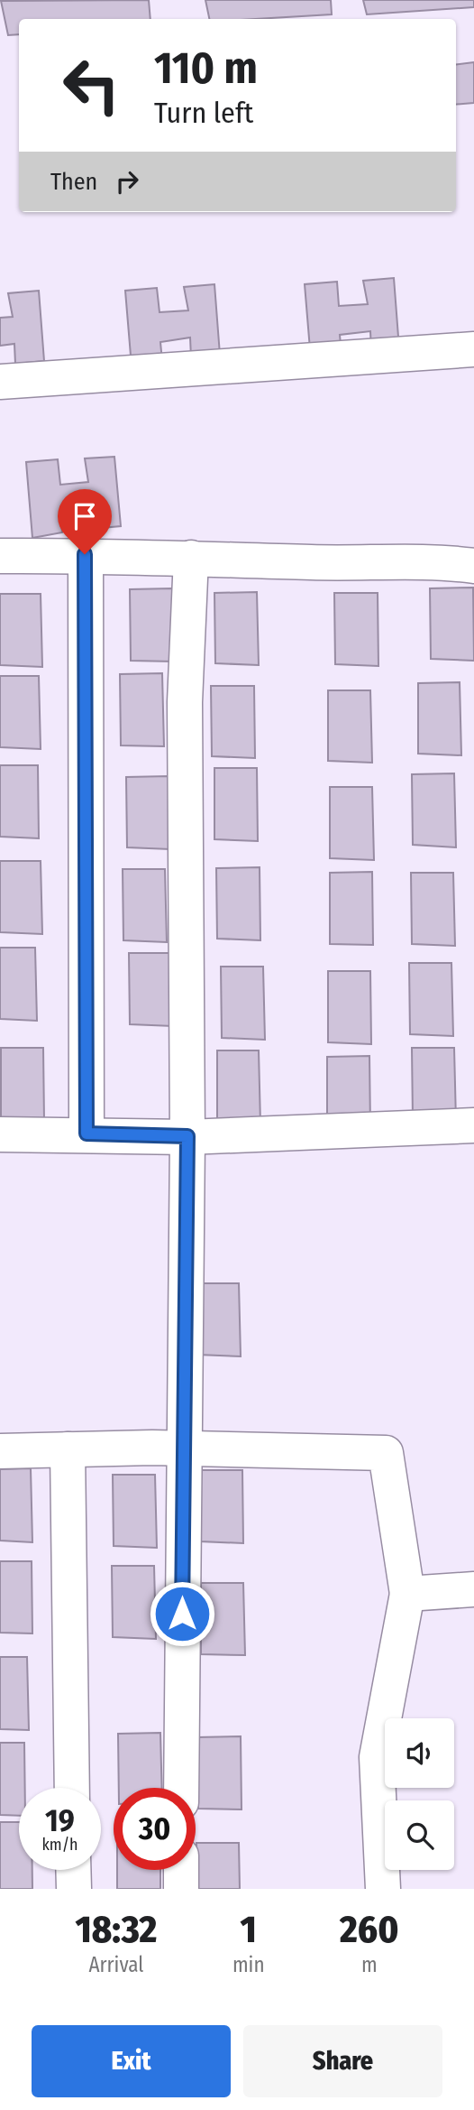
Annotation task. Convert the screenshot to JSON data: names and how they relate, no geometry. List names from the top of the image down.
{
  "page": {
    "turn": ["110 m", "Turn left"],
    "then": "Then",
    "speed": "19 km/h",
    "limit": "30",
    "eta": [
      "18:32",
      "Arrival",
      "1",
      "min",
      "260",
      "m"
    ],
    "buttons": ["Exit", "Share"]
  }
}
